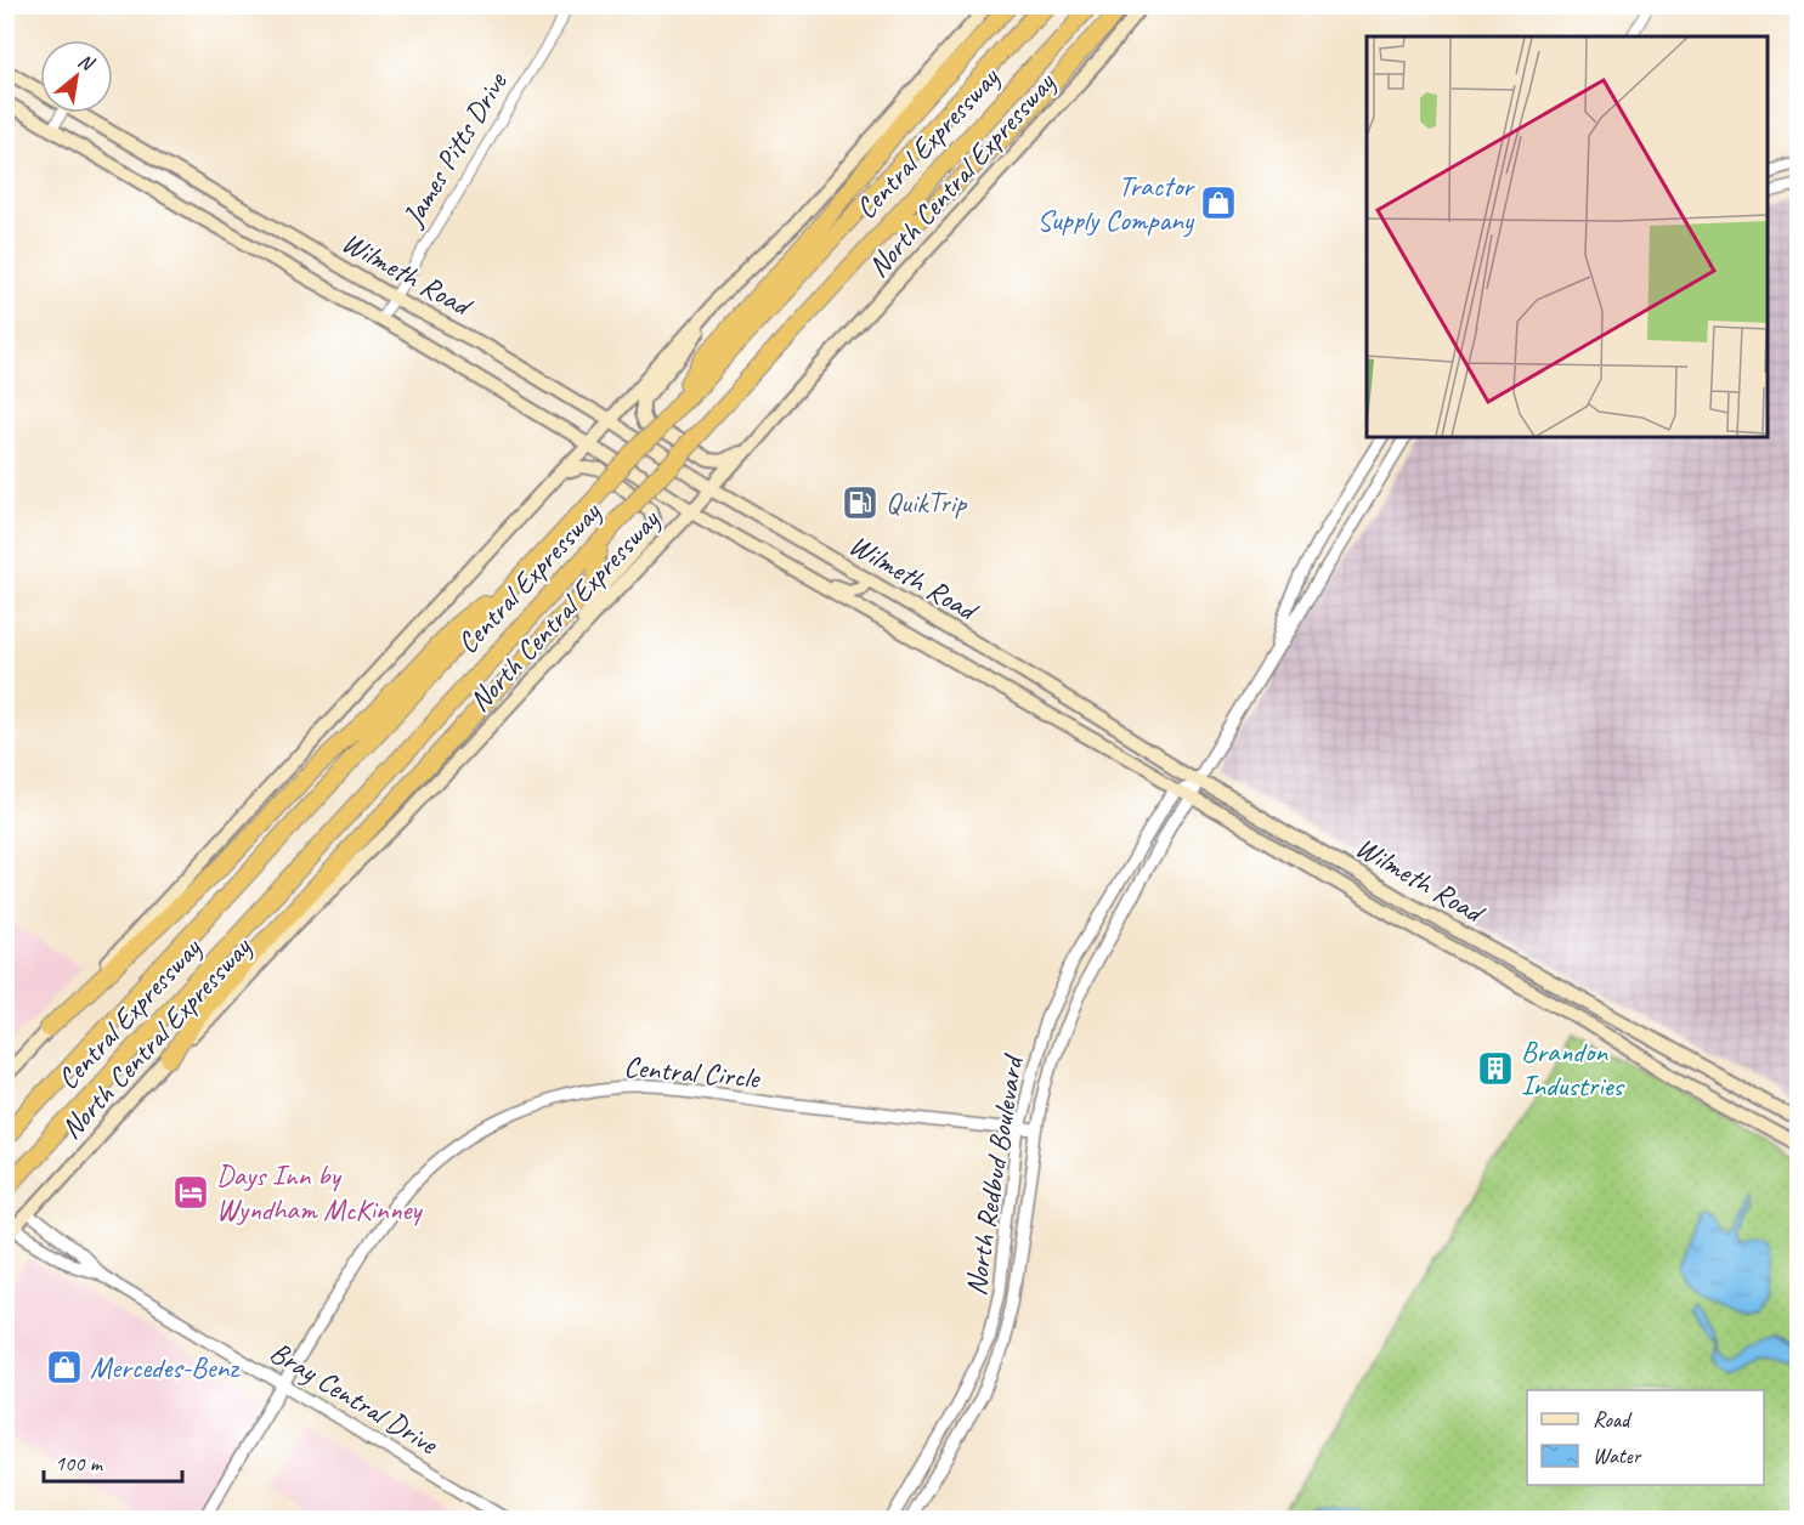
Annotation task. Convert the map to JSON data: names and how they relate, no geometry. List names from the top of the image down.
{
  "streets": {
    "highway": ["Central Expressway"],
    "main road": ["North Central Expressway", "Wilmeth Road"],
    "street": [
      "James Pitts Drive",
      "Central Circle",
      "North Redbud Boulevard",
      "Bray Central Drive"
    ]
  },
  "crossings": [
    ["James Pitts Drive", "Wilmeth Road"],
    ["North Central Expressway", "Wilmeth Road"],
    ["North Central Expressway", "Bray Central Drive"],
    ["Wilmeth Road", "North Redbud Boulevard"],
    ["Central Circle", "North Redbud Boulevard"],
    ["Central Circle", "Bray Central Drive"]
  ],
  "places": {
    "shop": ["Tractor Supply Company", "Mercedes-Benz"],
    "fuel station": ["QuikTrip"],
    "building": ["Brandon Industries"],
    "hotel": ["Days Inn by Wyndham McKinney"]
  },
  "legend": ["Road", "Water"],
  "scale_bar": "100 m",
  "north": "top right"
}
